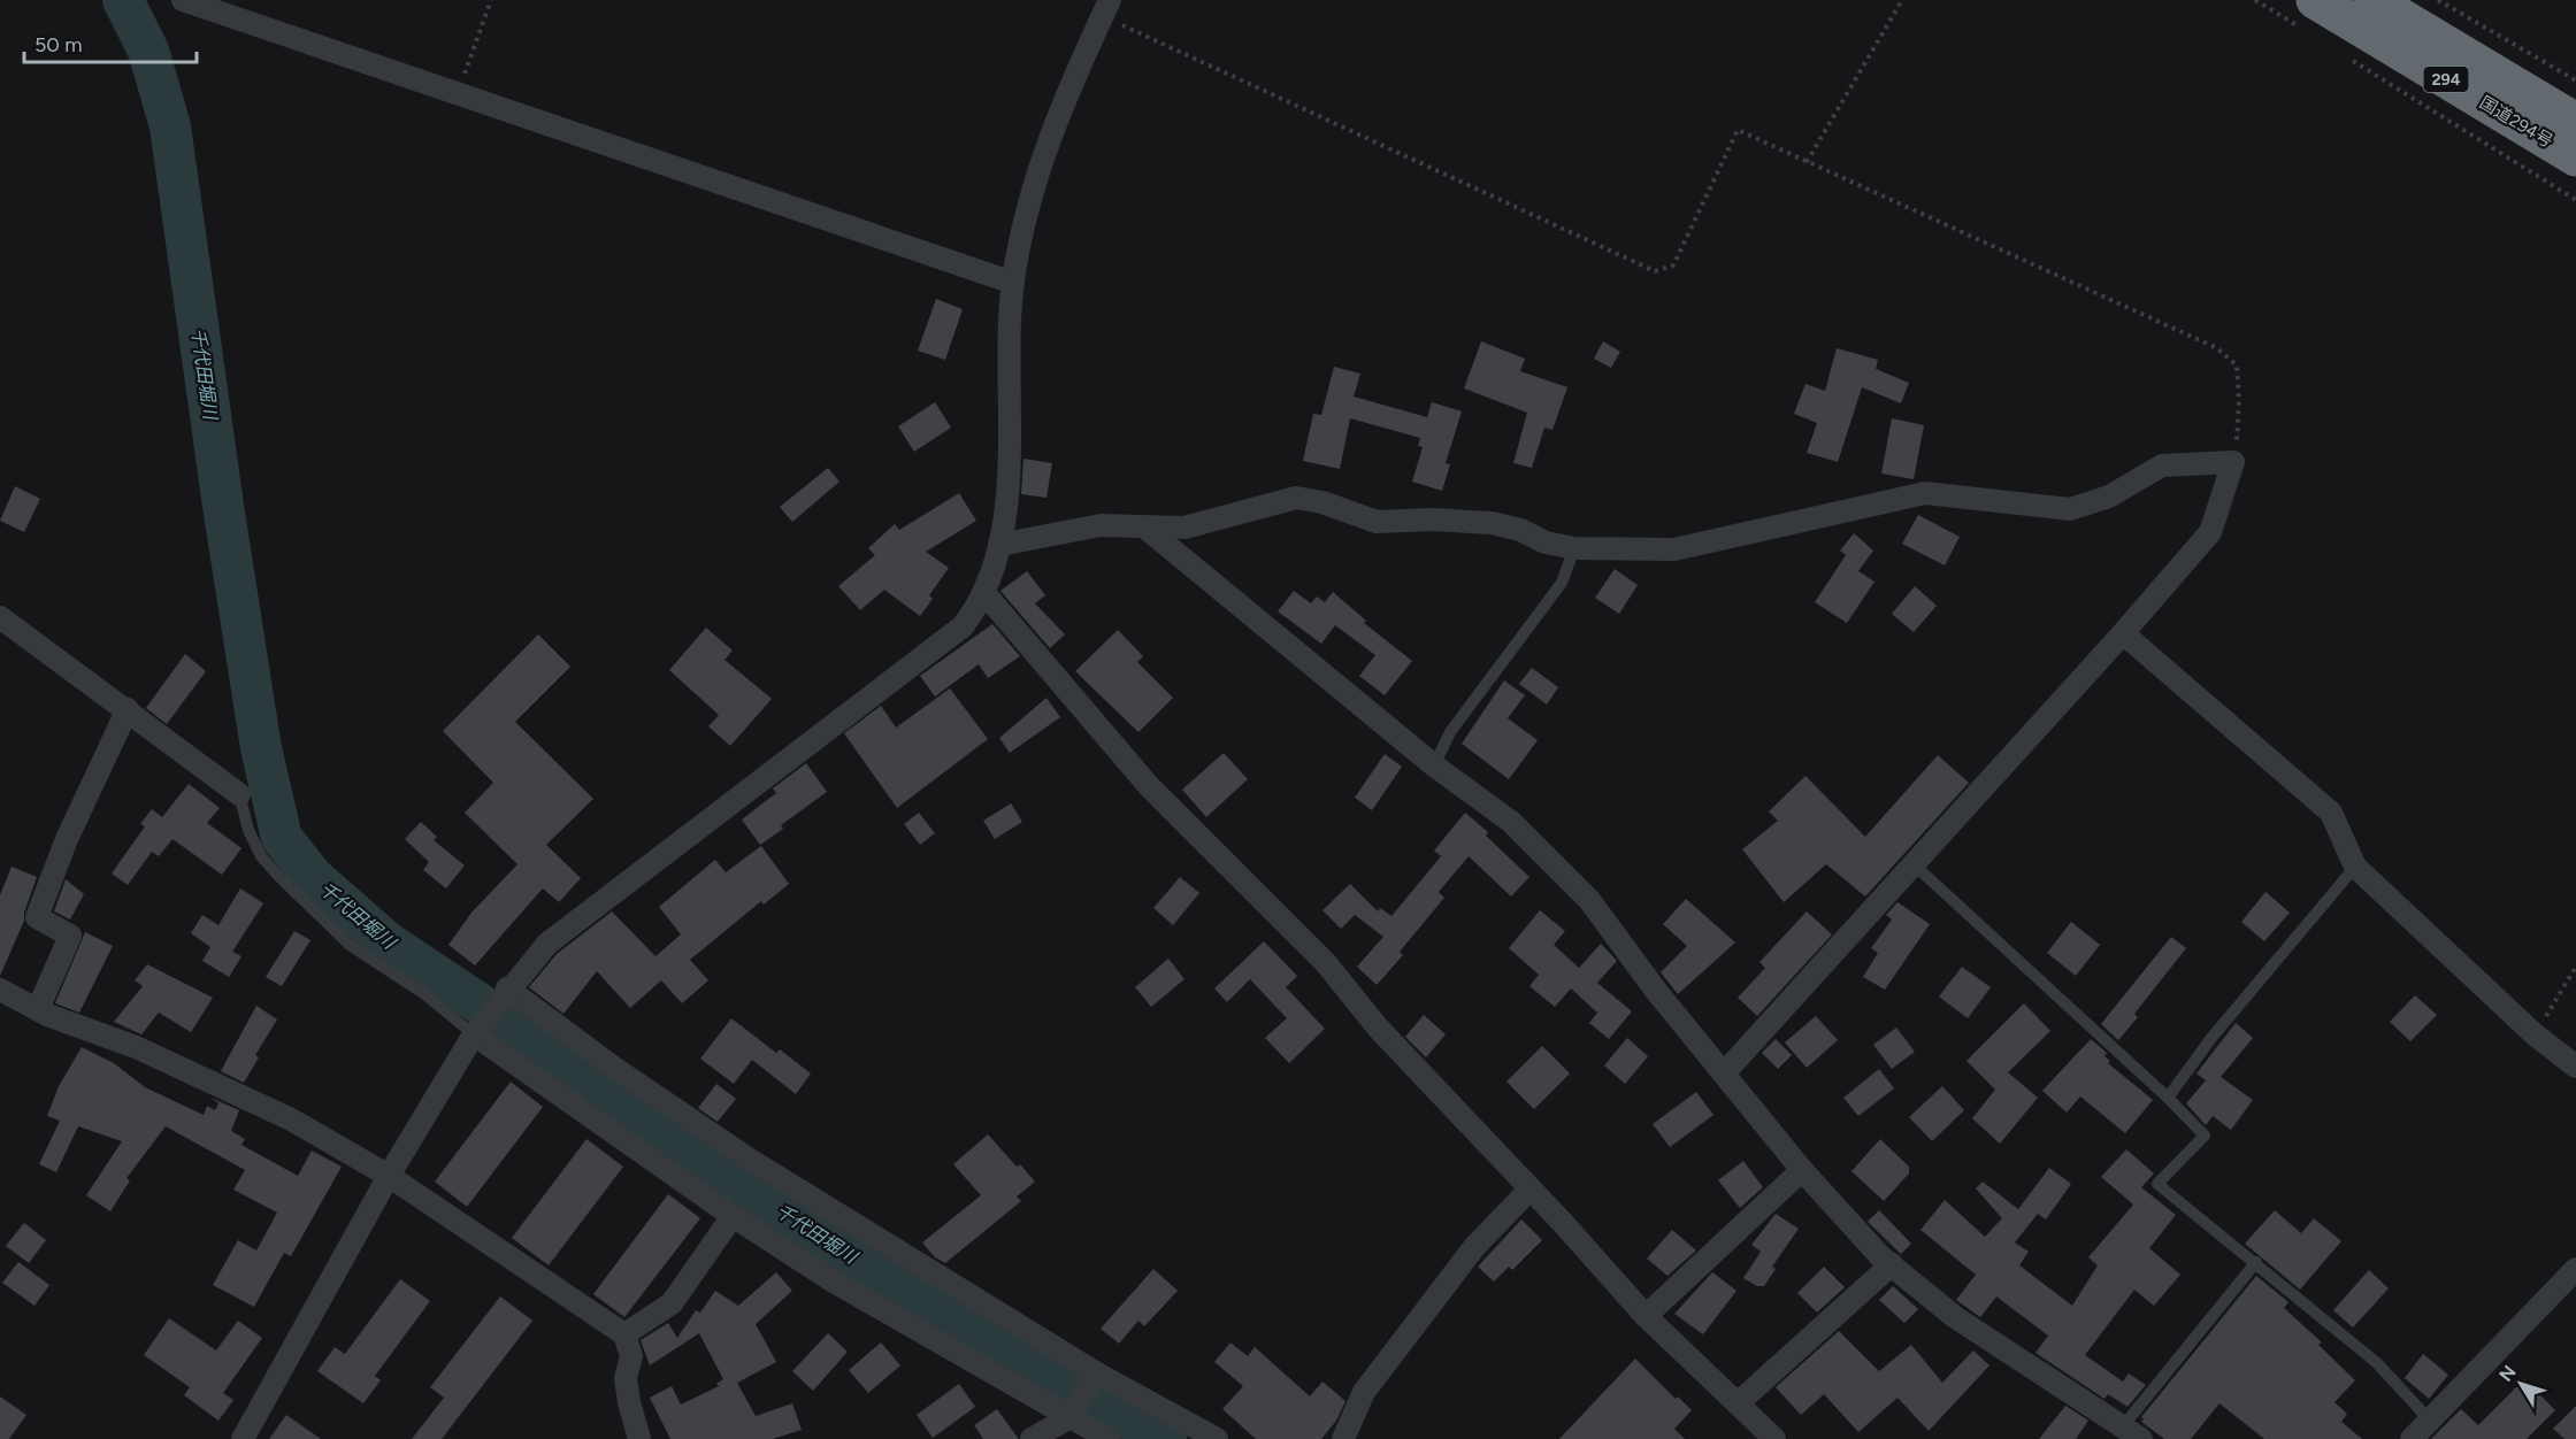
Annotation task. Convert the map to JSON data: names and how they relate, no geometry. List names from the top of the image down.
{
  "streets": {
    "highway": ["294", "国道294号"]
  },
  "water": ["千代田堀川"],
  "scale_bar": "50 m",
  "north": "top left"
}
